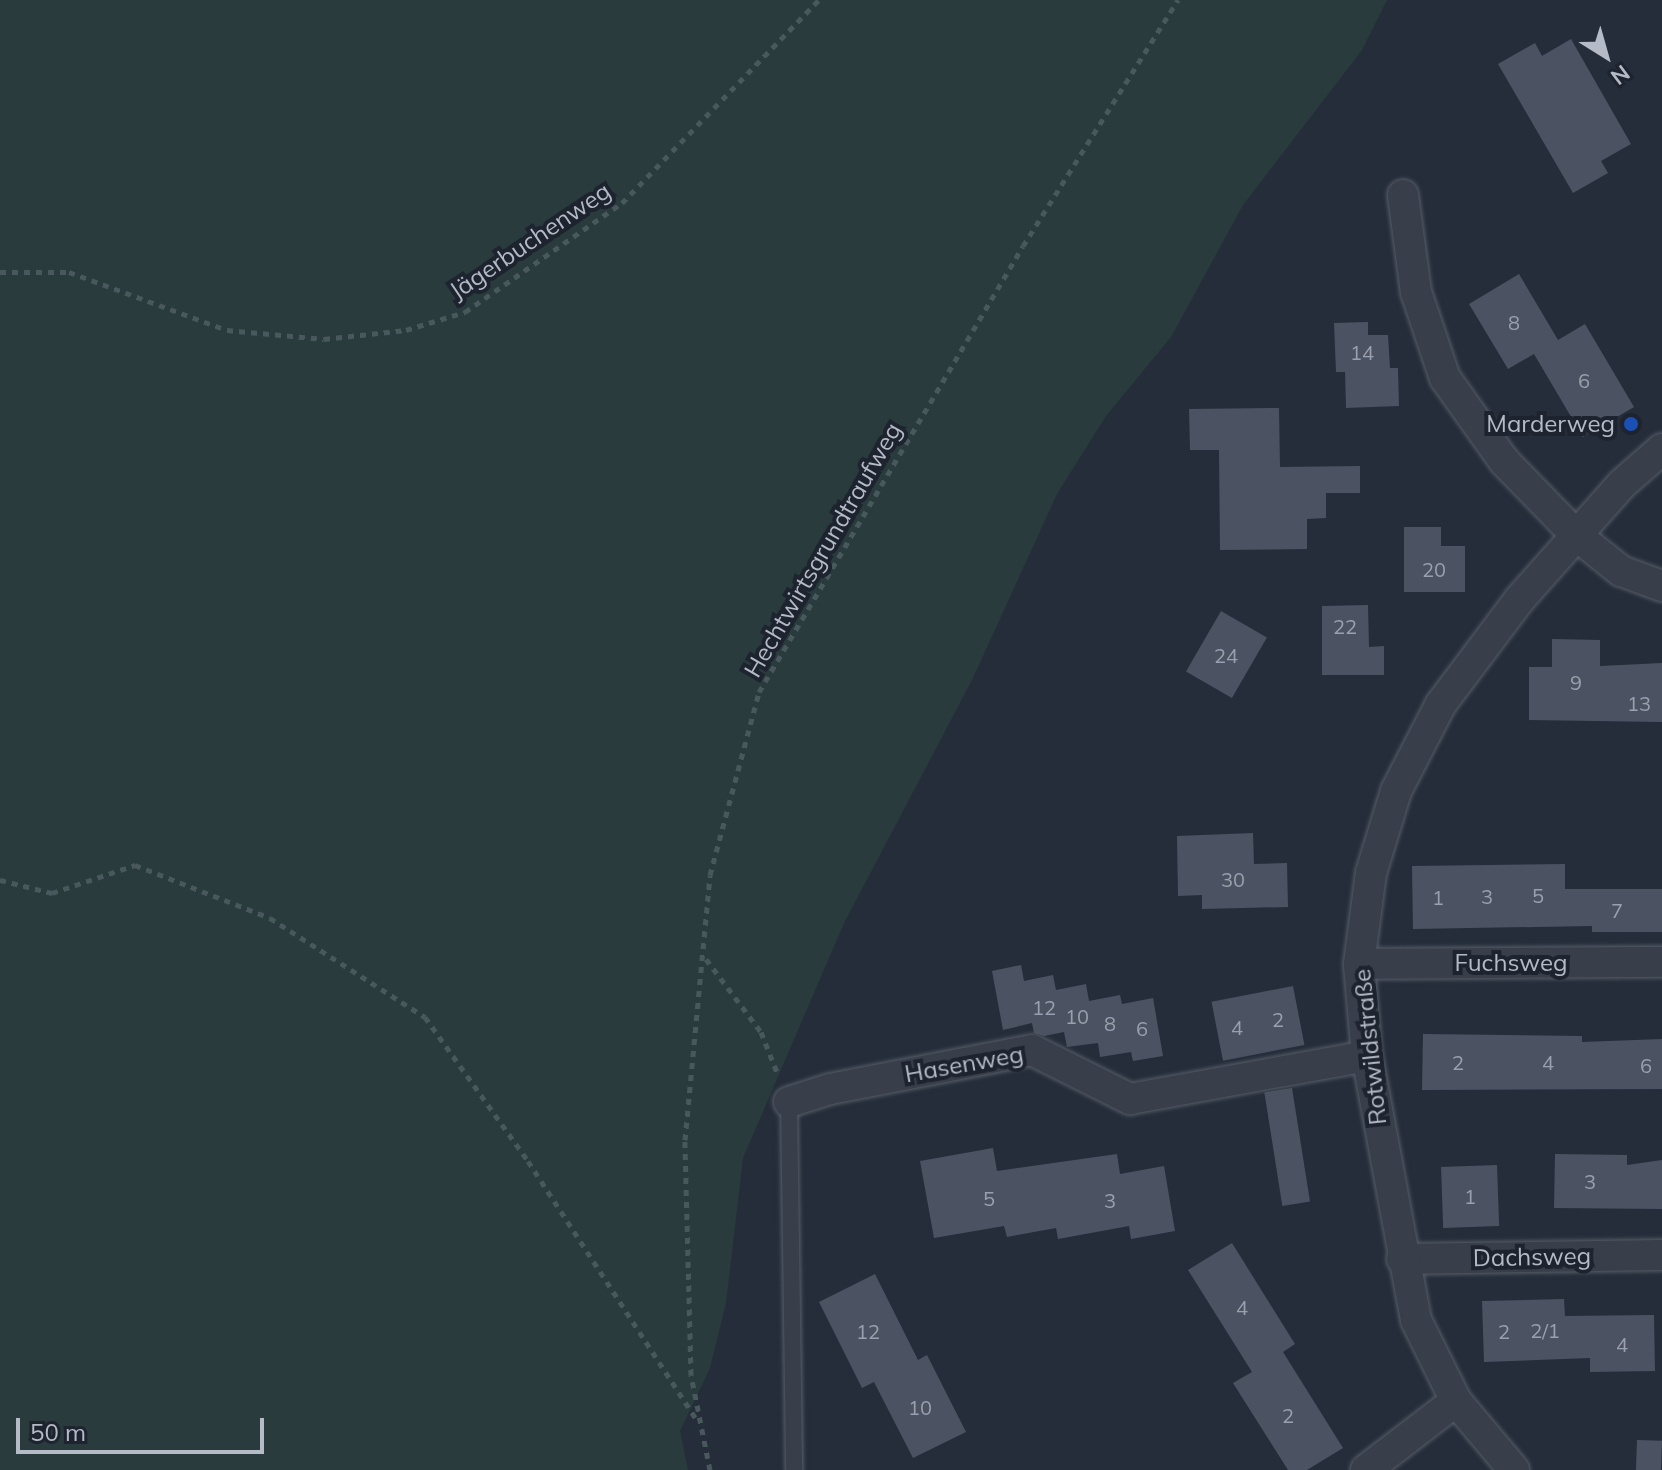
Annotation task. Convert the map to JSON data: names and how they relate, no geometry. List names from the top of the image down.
{
  "streets": {
    "street": [
      "Fuchsweg",
      "Rotwildstraße",
      "Hasenweg",
      "Dachsweg"
    ],
    "path": ["Jägerbuchenweg", "Hechtwirtsgrundtraufweg"]
  },
  "crossings": [
    ["Fuchsweg", "Rotwildstraße"],
    ["Rotwildstraße", "Hasenweg"],
    ["Rotwildstraße", "Dachsweg"]
  ],
  "places": ["Marderweg"],
  "house_numbers": [
    "8",
    "14",
    "6",
    "20",
    "22",
    "24",
    "9",
    "13",
    "30",
    "5",
    "3",
    "1",
    "7",
    "12",
    "10",
    "2",
    "8",
    "4",
    "6",
    "2",
    "4",
    "6",
    "3",
    "1",
    "5",
    "3",
    "4",
    "2/1",
    "12",
    "2",
    "4",
    "10",
    "2"
  ],
  "scale_bar": "50 m",
  "north": "bottom right"
}
